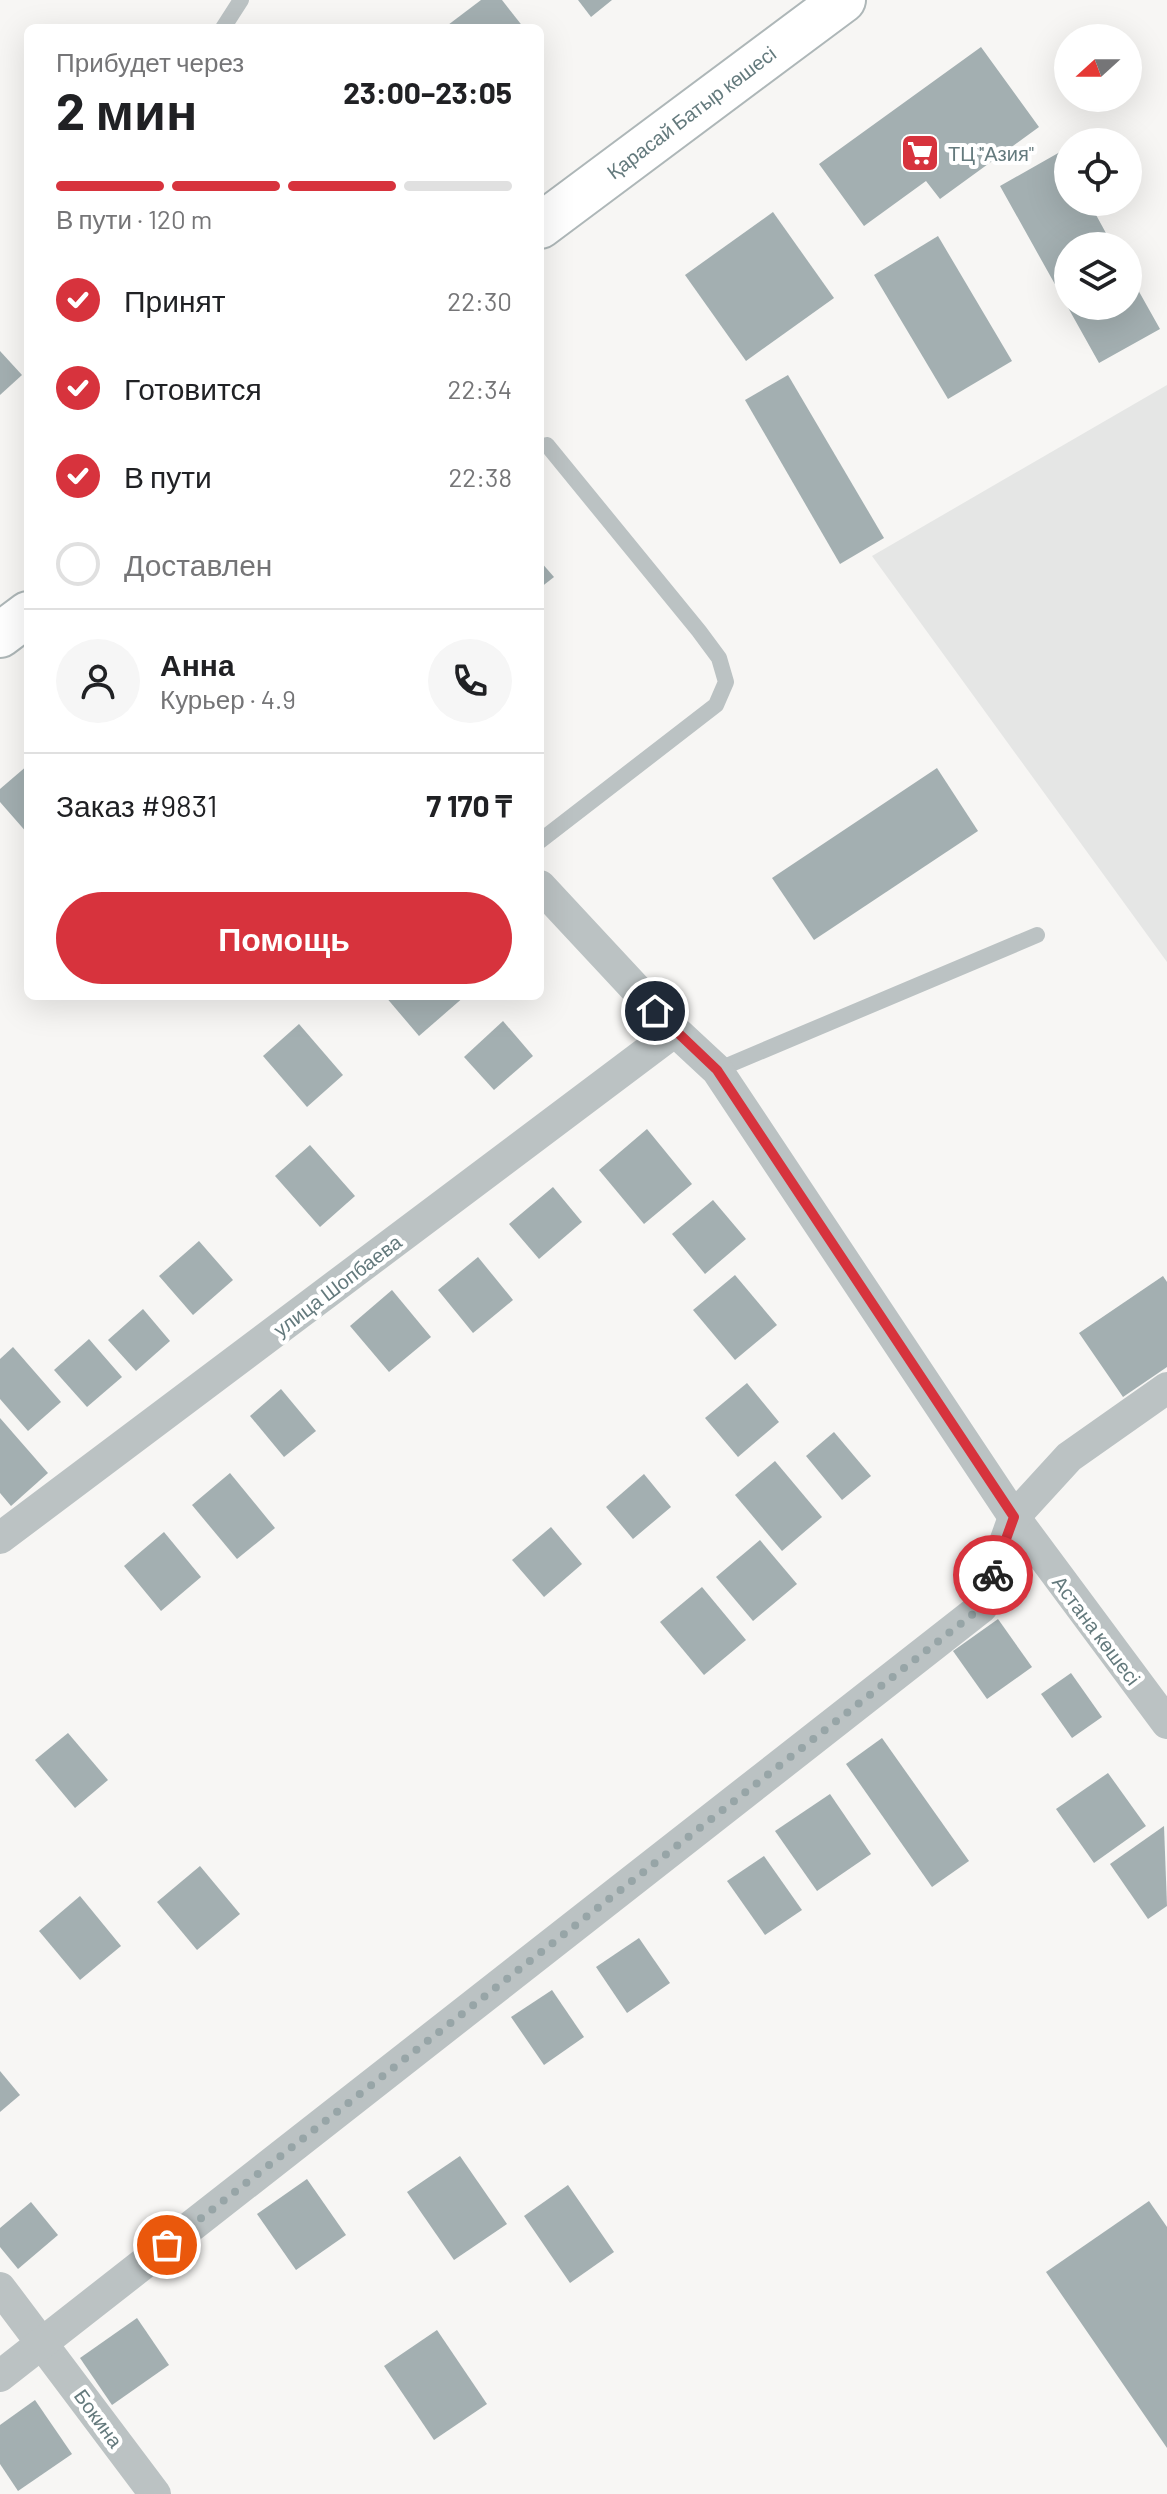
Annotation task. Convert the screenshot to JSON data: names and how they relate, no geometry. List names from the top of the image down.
{
  "streets": {
    "main road": ["Қарасай Батыр көшесі"],
    "street": ["улица Шопбаева", "Астана көшесі", "Бокина"]
  },
  "crossings": [
    ["улица Шопбаева", "Астана көшесі"]
  ],
  "places": {
    "supermarket": ["ТЦ \"Азия\""]
  },
  "north": "left",
  "page": {
    "heading": ["2 мин", "Прибудет через", "23:00–23:05"],
    "panel": [
      "Анна",
      "Курьер · 4.9",
      "Заказ #9831",
      "7 170 ₸"
    ],
    "bar": "В пути · 120 m",
    "list": [
      ["Принят", "22:30"],
      ["Готовится", "22:34"],
      ["В пути", "22:38"],
      "Доставлен"
    ],
    "buttons": "Помощь"
  }
}
